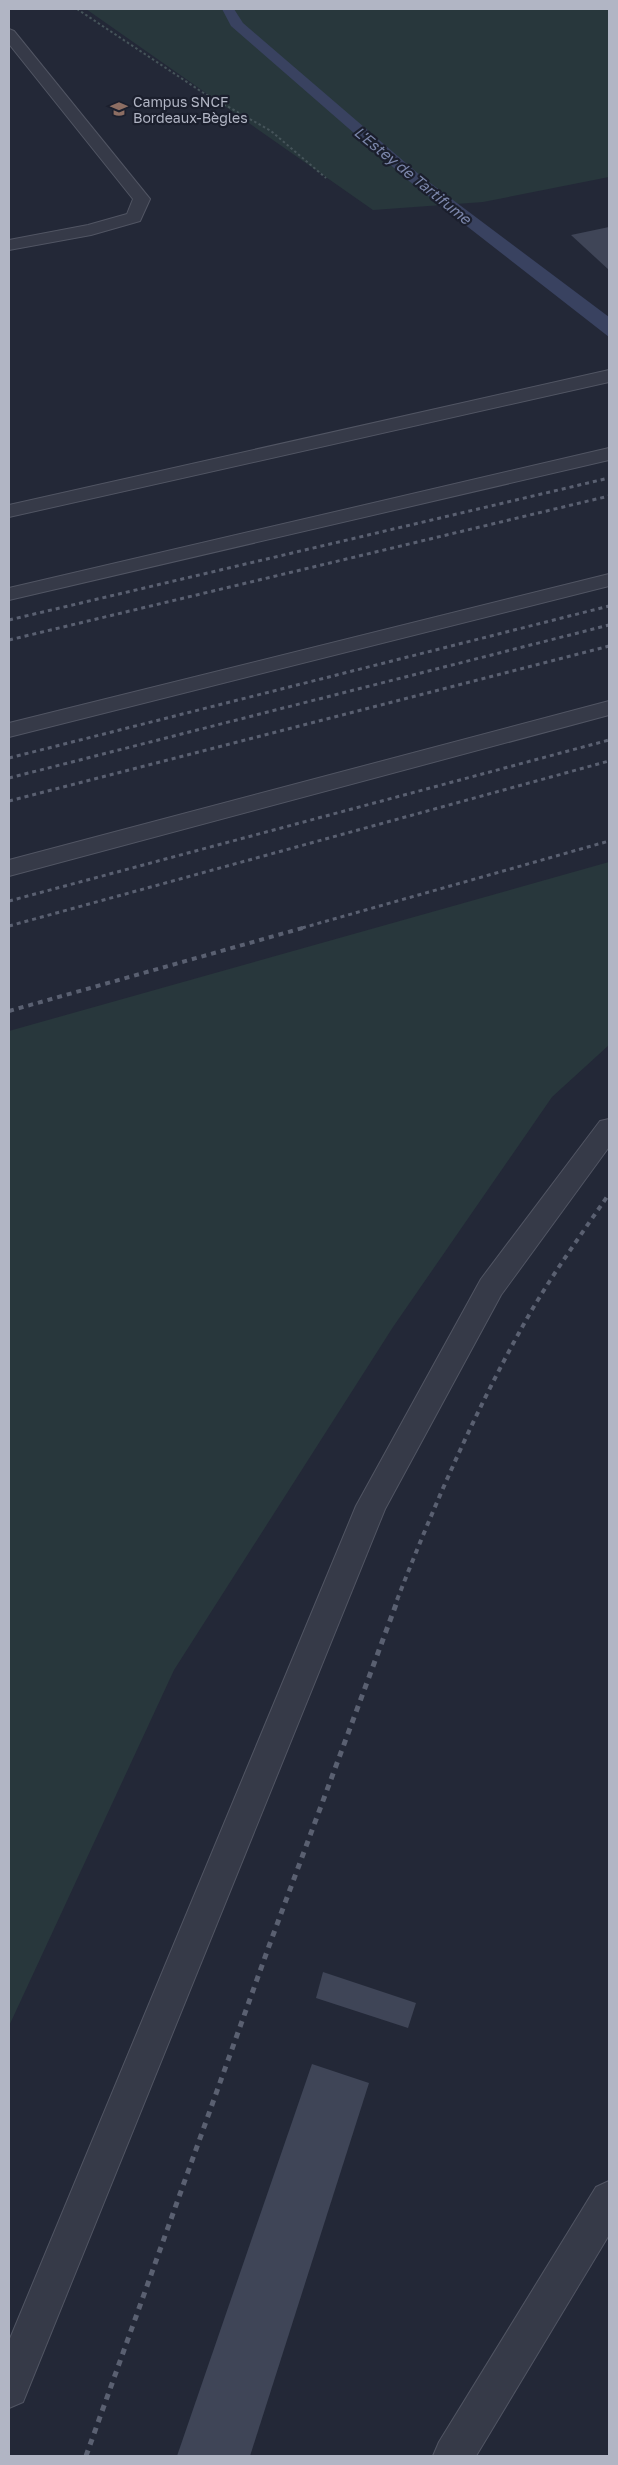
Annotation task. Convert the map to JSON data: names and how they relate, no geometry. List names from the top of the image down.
{
  "water": ["L'Estey de Tartifume"],
  "places": {
    "school or university": ["Campus SNCF Bordeaux-Bègles"]
  }
}
